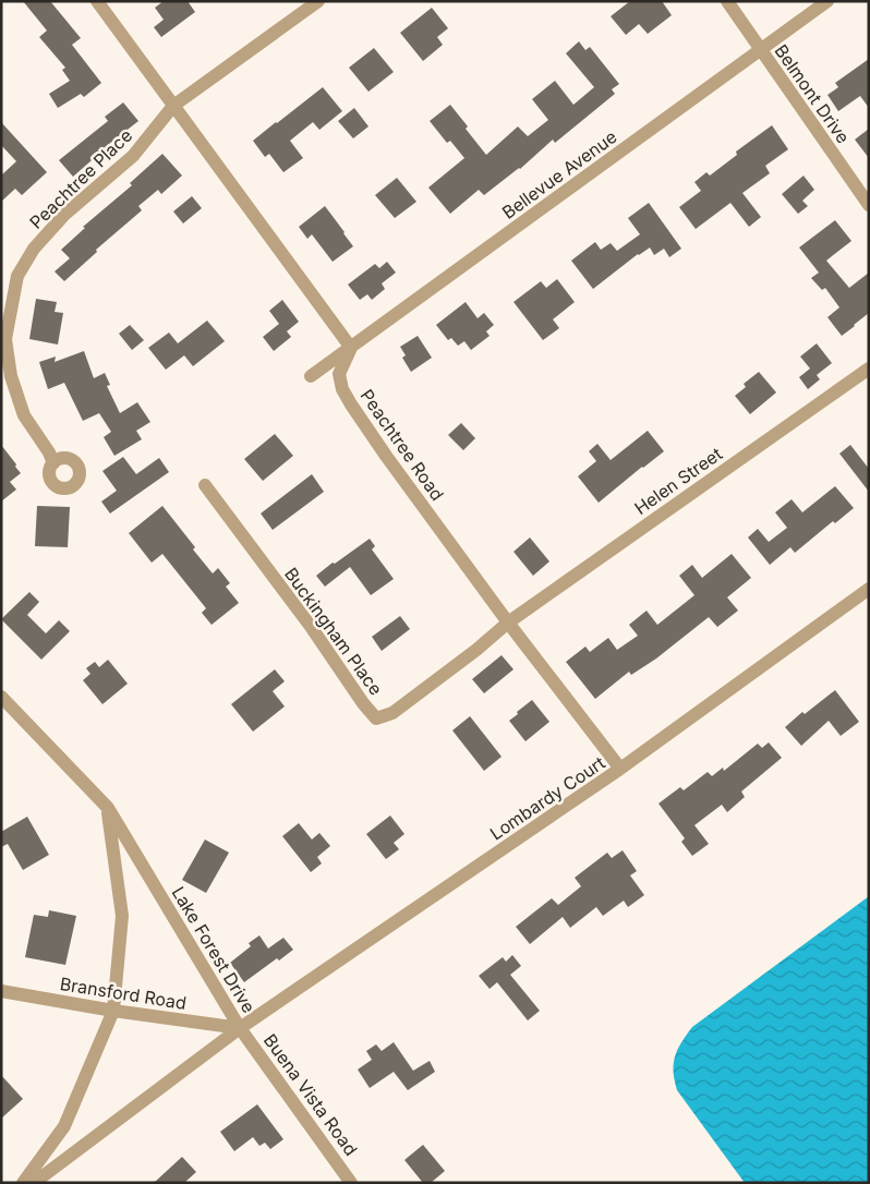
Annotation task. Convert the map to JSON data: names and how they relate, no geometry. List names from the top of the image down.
{
  "streets": {
    "street": [
      "Belmont Drive",
      "Bellevue Avenue",
      "Peachtree Place",
      "Peachtree Road",
      "Helen Street",
      "Buckingham Place",
      "Lombardy Court",
      "Lake Forest Drive",
      "Bransford Road",
      "Buena Vista Road"
    ]
  },
  "crossings": [
    ["Belmont Drive", "Bellevue Avenue"],
    ["Bellevue Avenue", "Peachtree Road"],
    ["Peachtree Road", "Helen Street"],
    ["Peachtree Road", "Buckingham Place"],
    ["Peachtree Road", "Lombardy Court"],
    ["Helen Street", "Buckingham Place"],
    ["Lombardy Court", "Lake Forest Drive"],
    ["Lombardy Court", "Bransford Road"],
    ["Lombardy Court", "Buena Vista Road"],
    ["Lake Forest Drive", "Bransford Road"],
    ["Lake Forest Drive", "Buena Vista Road"],
    ["Bransford Road", "Buena Vista Road"]
  ]
}
